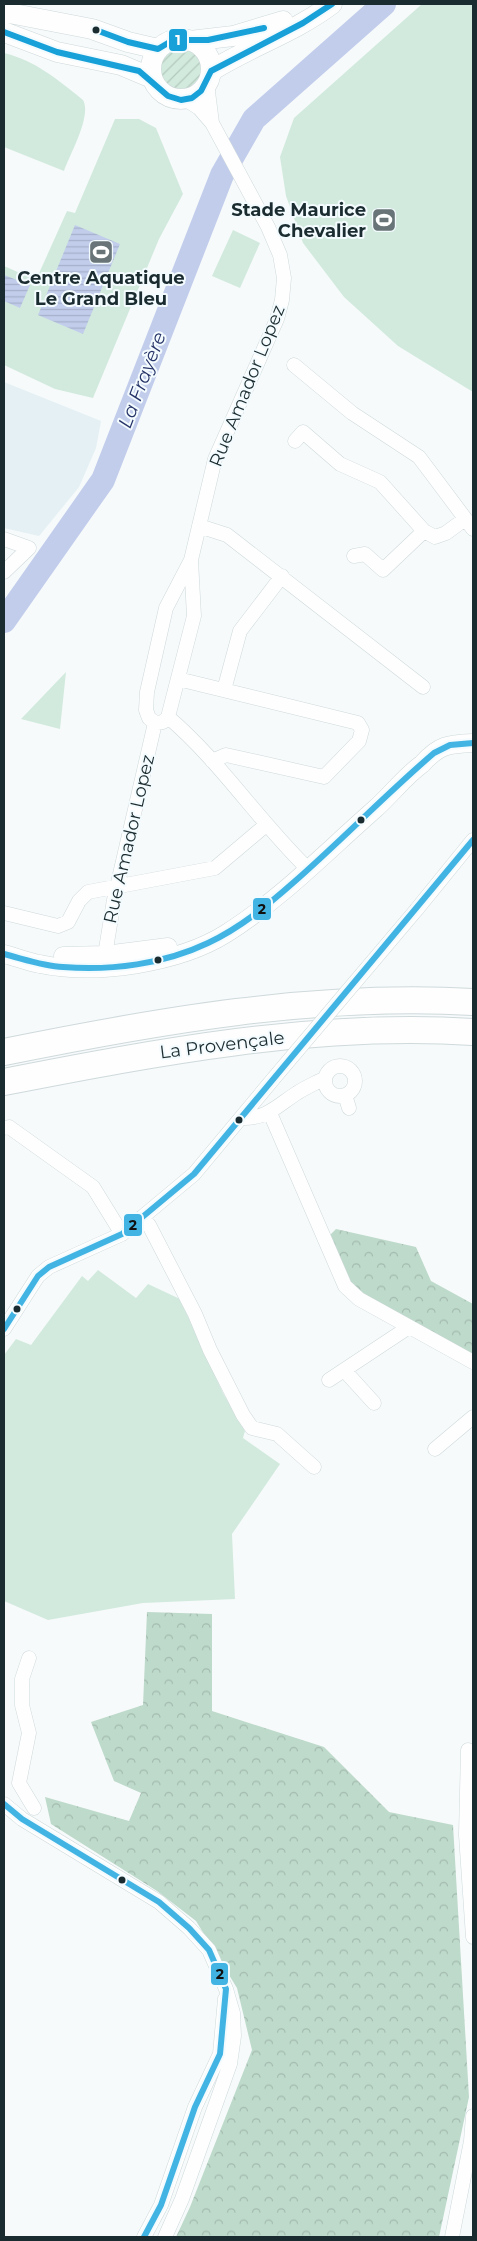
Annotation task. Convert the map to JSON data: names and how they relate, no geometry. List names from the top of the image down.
{
  "streets": {
    "highway": ["La Provençale"],
    "street": ["Rue Amador Lopez"]
  },
  "water": ["La Frayère"],
  "places": {
    "sports": ["Stade Maurice Chevalier", "Centre Aquatique Le Grand Bleu"]
  },
  "lines": ["transit line 1", "transit line 2"]
}
